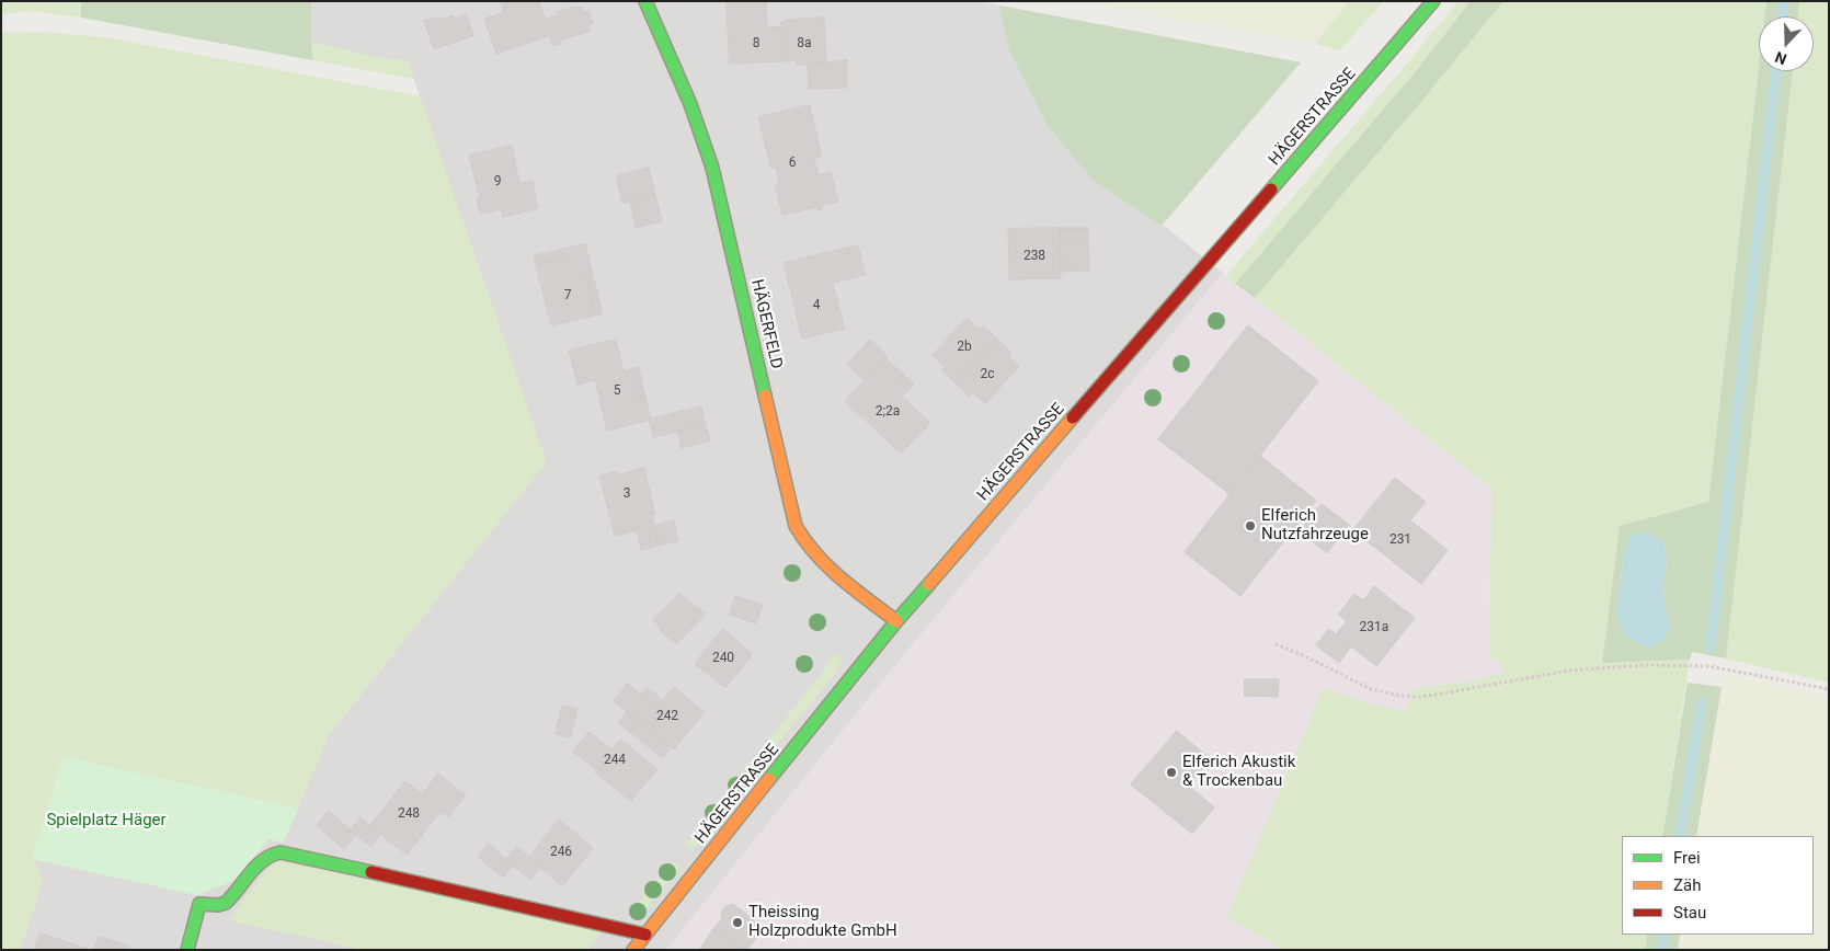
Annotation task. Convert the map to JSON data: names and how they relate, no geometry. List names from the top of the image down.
{
  "streets": {
    "main road": ["HÄGERSTRASSE", "HÄGERFELD"]
  },
  "crossings": [
    ["HÄGERSTRASSE", "HÄGERFELD"]
  ],
  "parks": ["Spielplatz Häger"],
  "places": ["Elferich Nutzfahrzeuge", "Elferich Akustik & Trockenbau", "Theissing Holzprodukte GmbH"],
  "house_numbers": [
    "8",
    "8a",
    "6",
    "9",
    "238",
    "7",
    "4",
    "2b",
    "2c",
    "5",
    "2;2a",
    "3",
    "231",
    "231a",
    "240",
    "242",
    "244",
    "248",
    "246"
  ],
  "legend": ["Frei", "Zäh", "Stau"],
  "north": "bottom"
}
